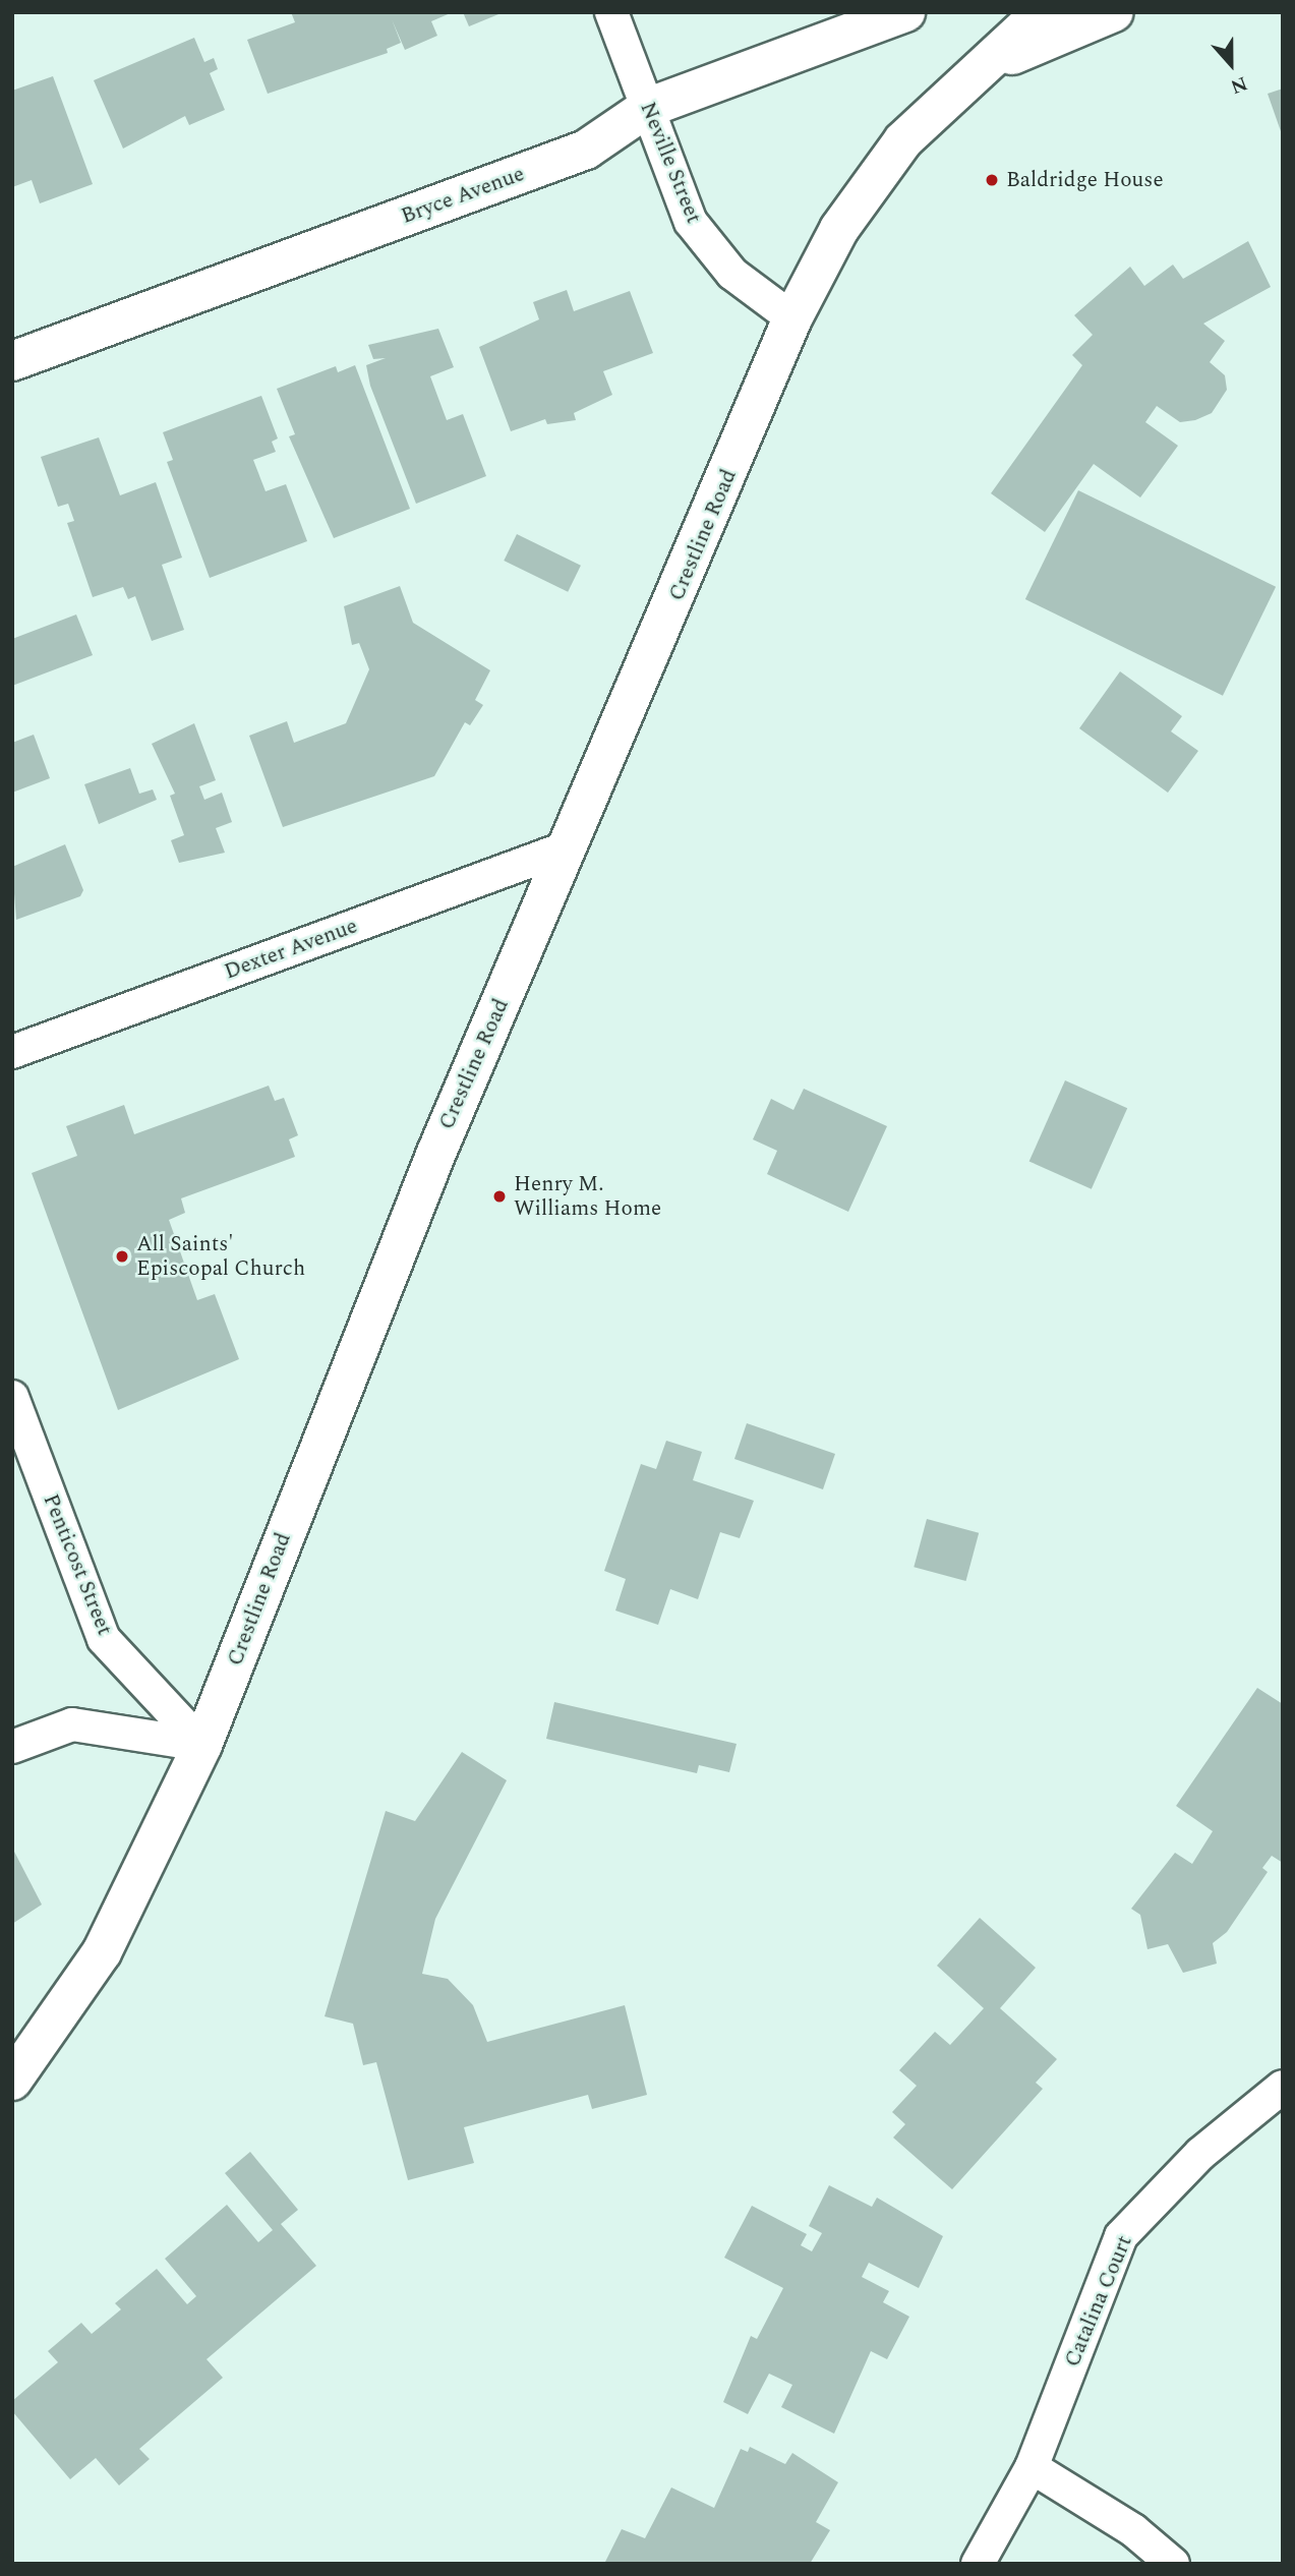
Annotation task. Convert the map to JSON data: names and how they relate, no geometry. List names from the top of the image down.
{
  "streets": {
    "street": [
      "Neville Street",
      "Bryce Avenue",
      "Crestline Road",
      "Dexter Avenue",
      "Penticost Street",
      "Catalina Court"
    ]
  },
  "crossings": [
    ["Neville Street", "Bryce Avenue"],
    ["Neville Street", "Crestline Road"],
    ["Crestline Road", "Dexter Avenue"],
    ["Crestline Road", "Penticost Street"]
  ],
  "places": ["Baldridge House", "Henry M. Williams Home", "All Saints' Episcopal Church"],
  "north": "bottom"
}
